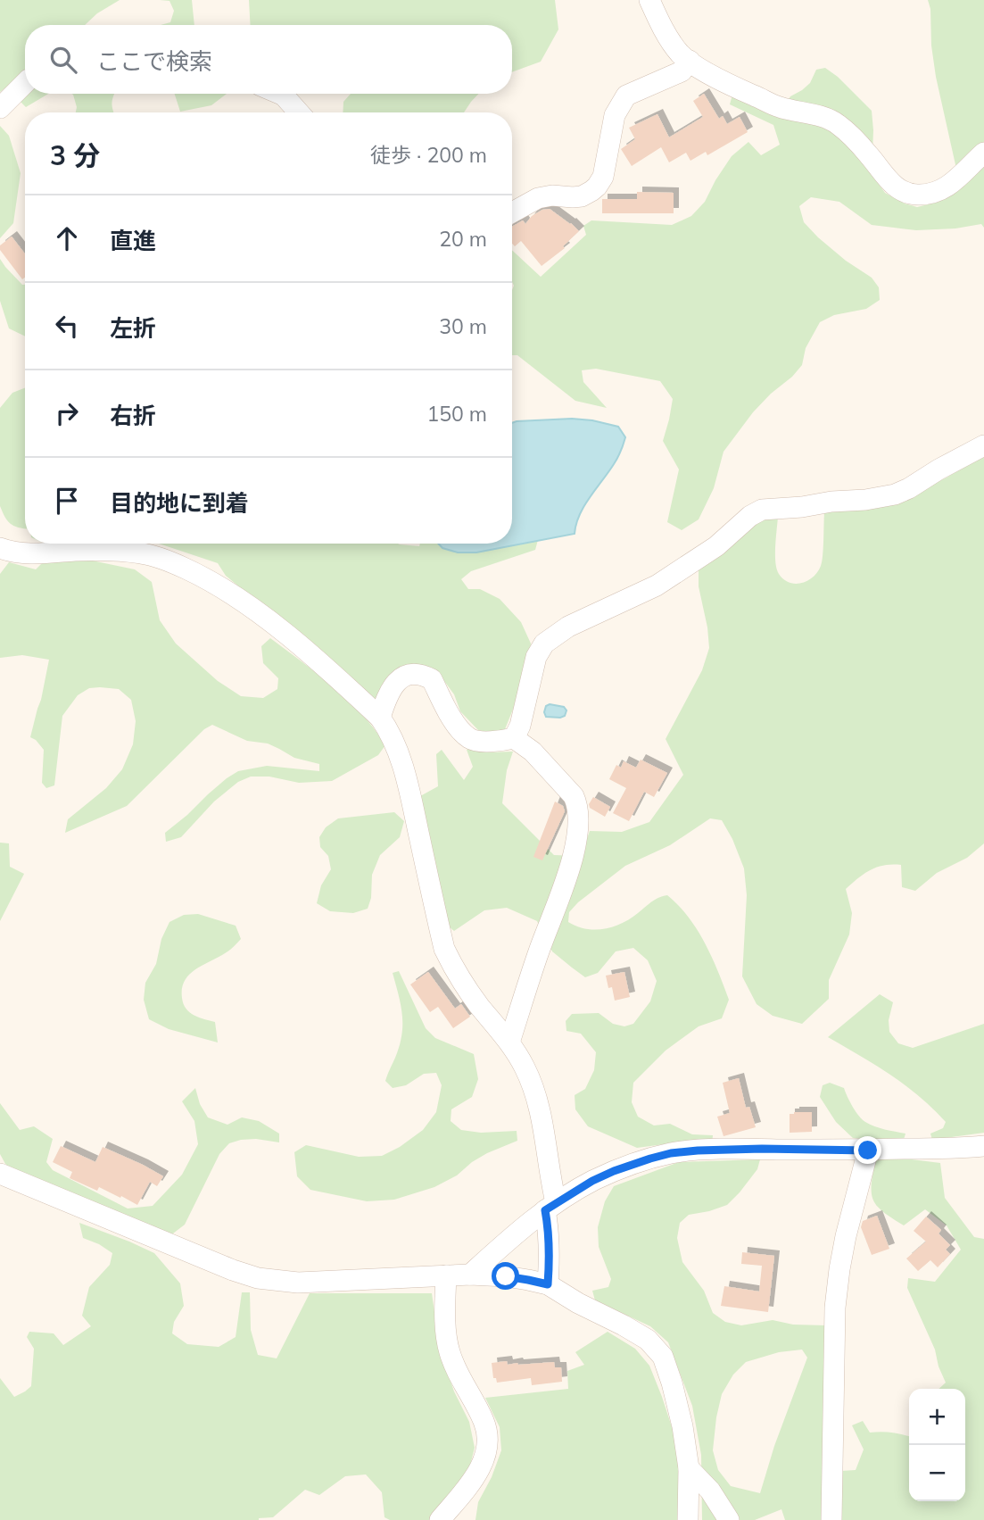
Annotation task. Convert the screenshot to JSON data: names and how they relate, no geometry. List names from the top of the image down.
{
  "page": {
    "search": "ここで検索",
    "heading": ["3 分", "徒歩 · 200 m"],
    "list": [
      ["直進", "20 m"],
      ["左折", "30 m"],
      ["右折", "150 m"],
      "目的地に到着"
    ],
    "map_buttons": ["+", "−"]
  }
}
